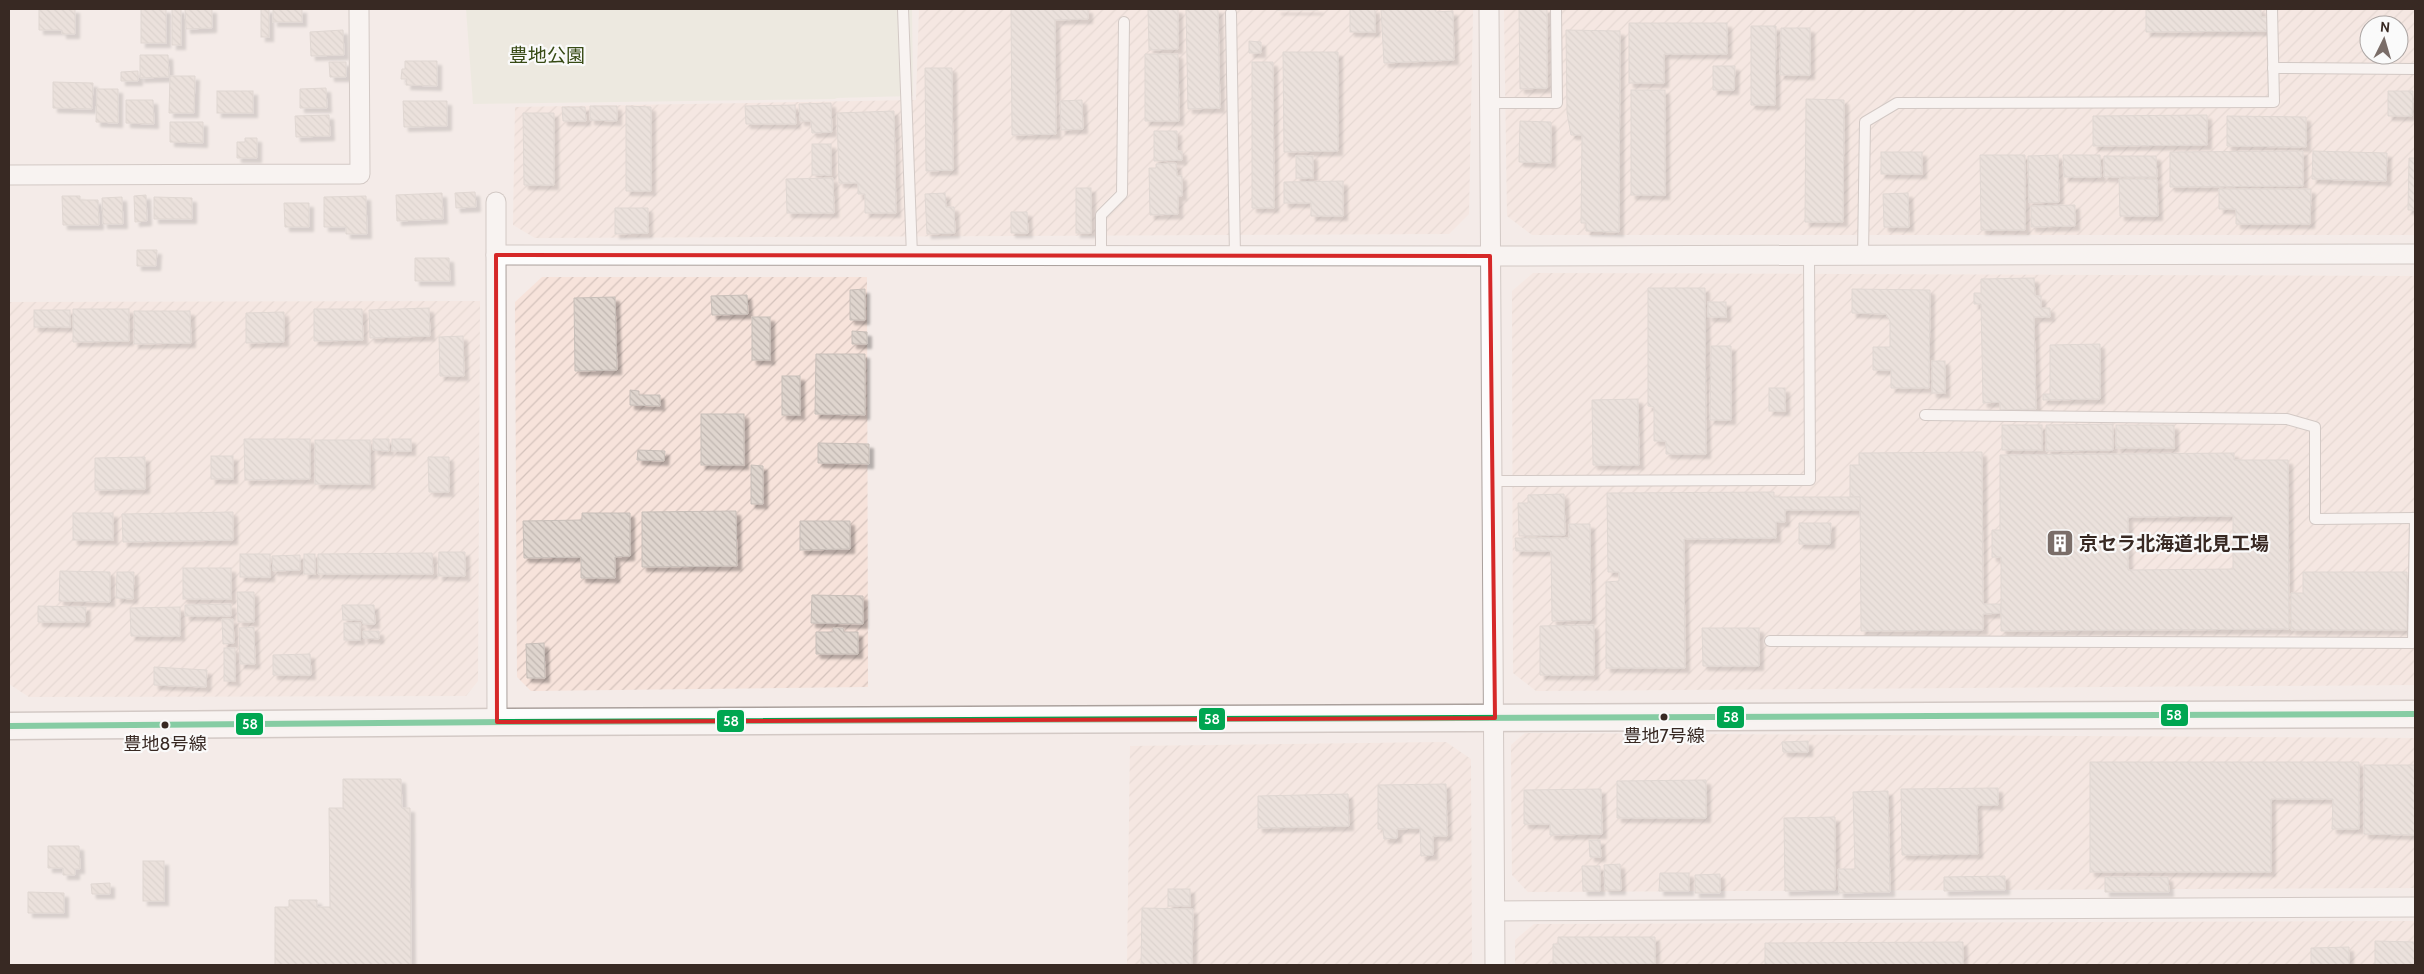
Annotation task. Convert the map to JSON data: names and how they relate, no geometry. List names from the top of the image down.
{
  "parks": ["豊地公園"],
  "places": {
    "building": ["京セラ北海道北見工場"],
    "other": ["豊地7号線", "豊地8号線"]
  },
  "lines": ["transit line 58"],
  "north": "top"
}
